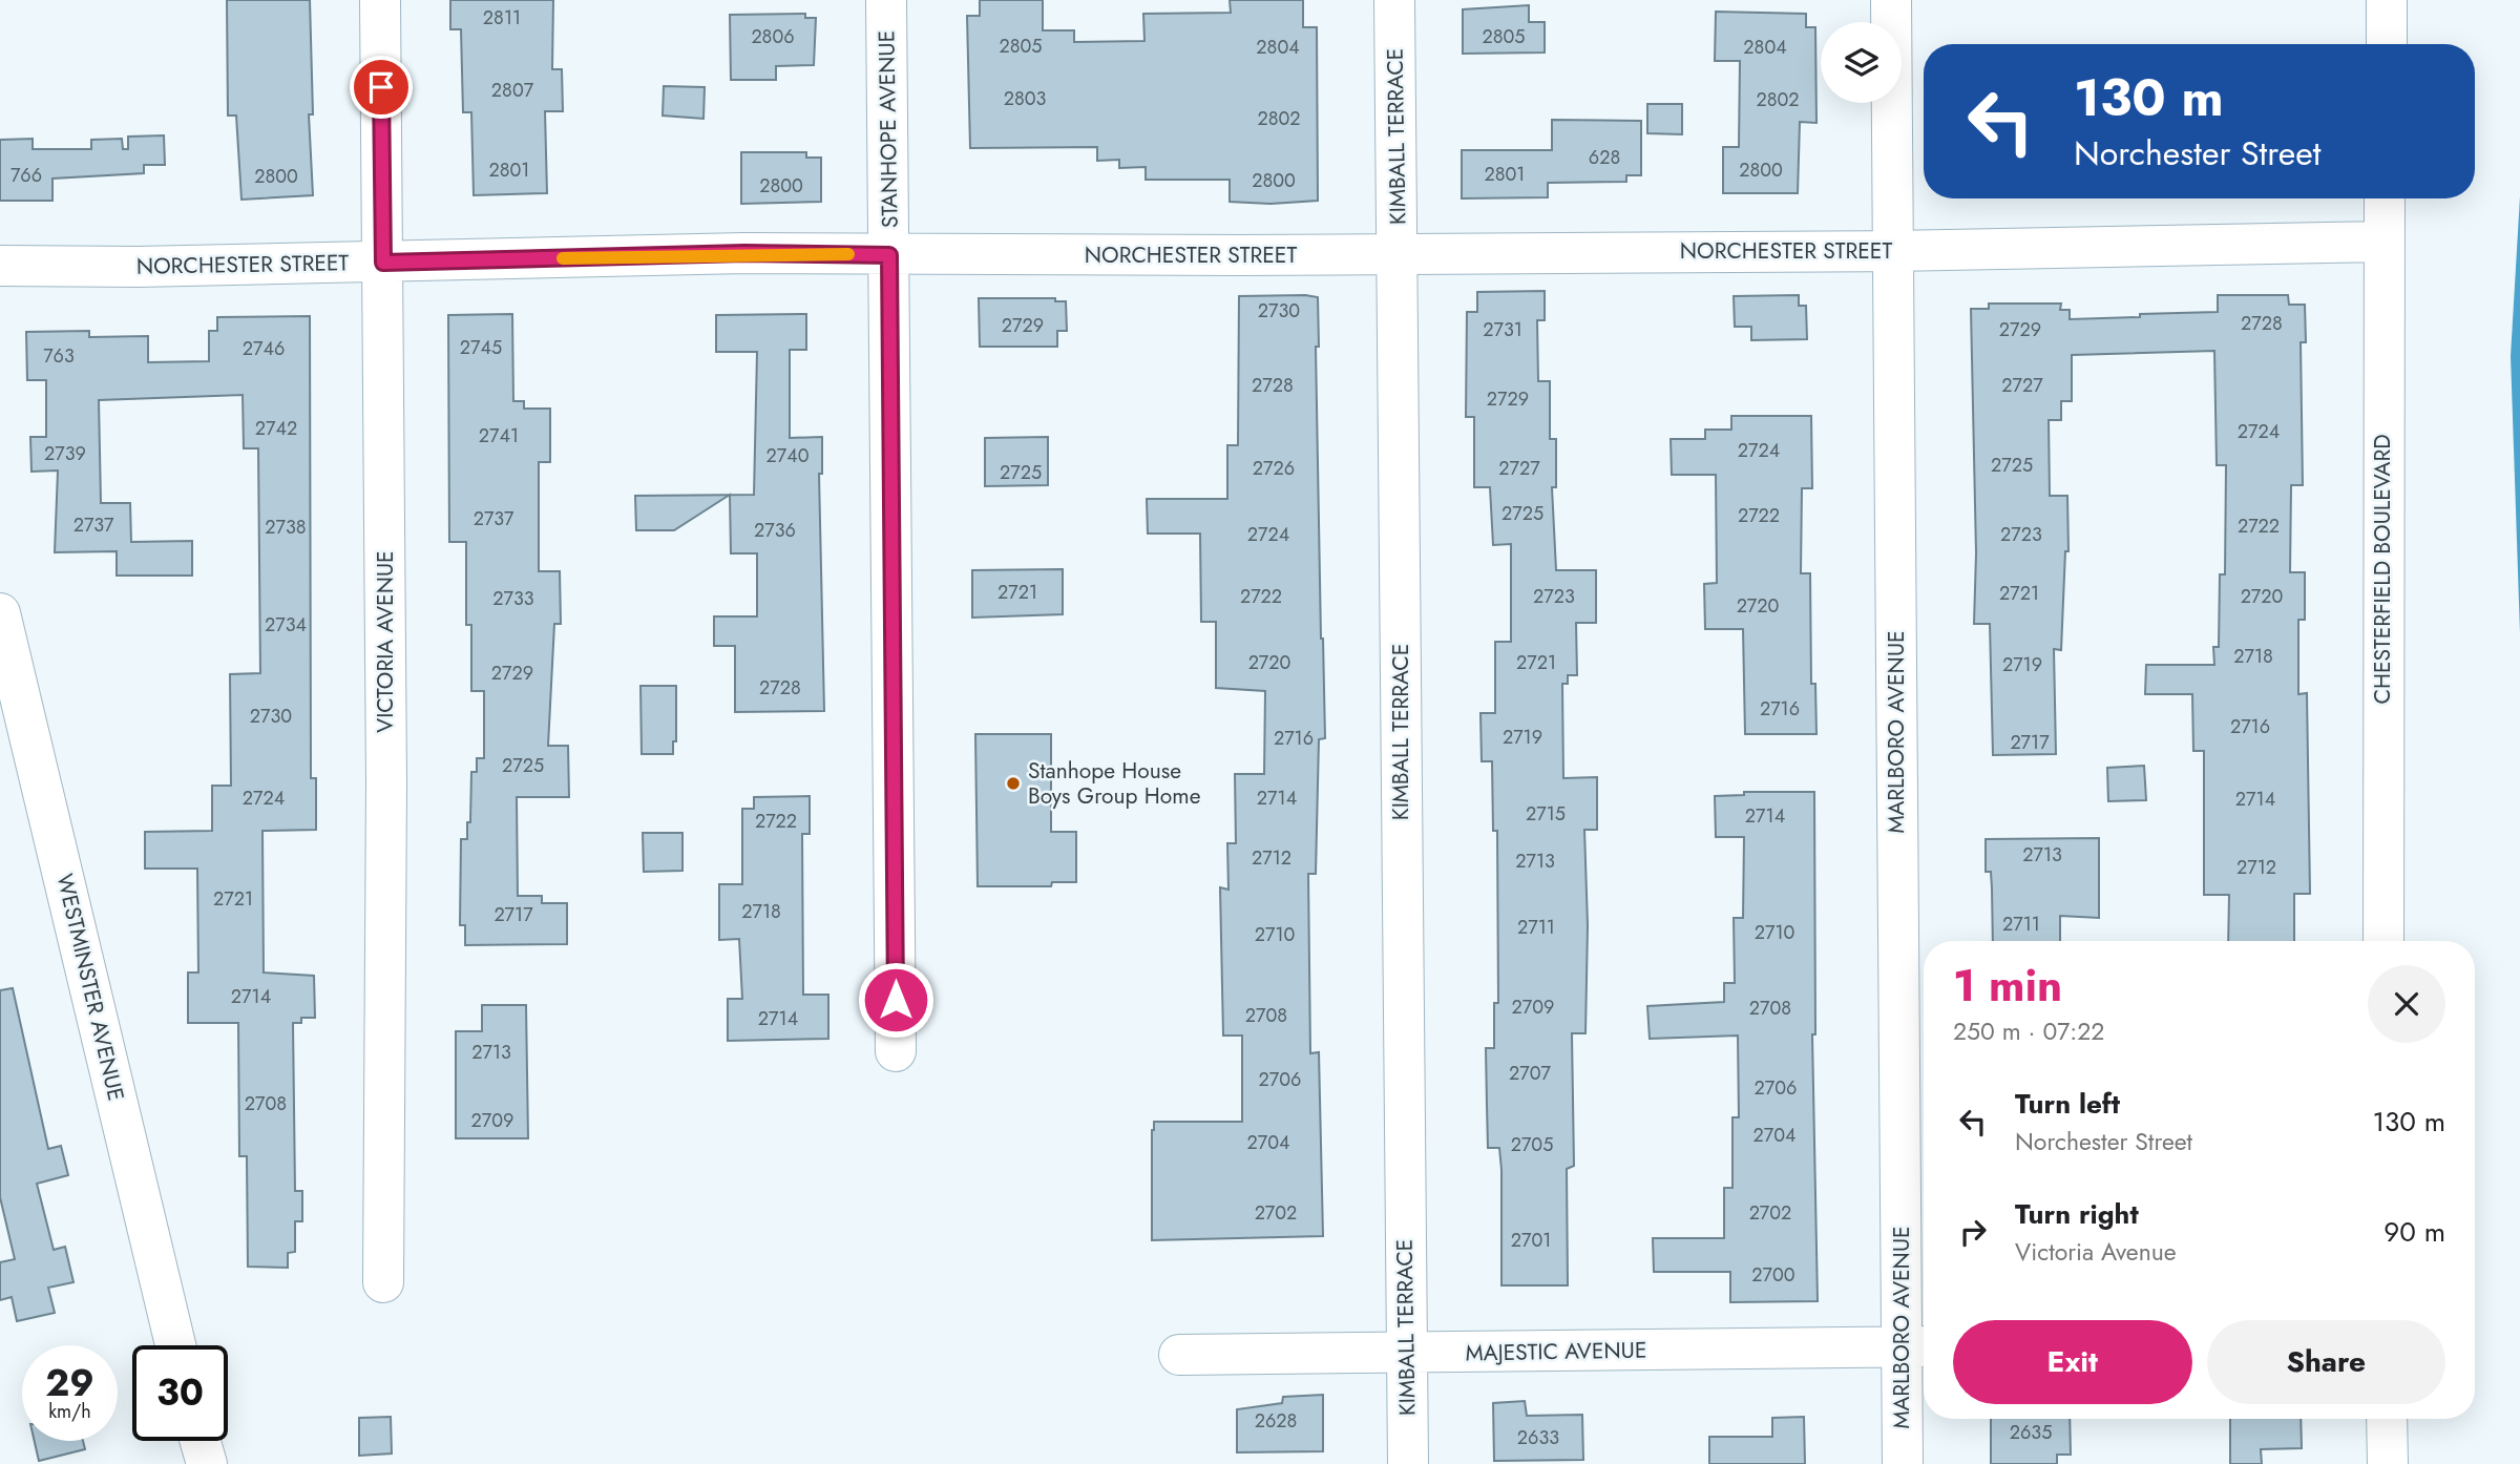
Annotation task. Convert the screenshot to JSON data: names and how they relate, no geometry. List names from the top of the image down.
{
  "streets": {
    "street": [
      "STANHOPE AVENUE",
      "KIMBALL TERRACE",
      "NORCHESTER STREET",
      "CHESTERFIELD BOULEVARD",
      "VICTORIA AVENUE",
      "MARLBORO AVENUE",
      "WESTMINSTER AVENUE",
      "MAJESTIC AVENUE"
    ]
  },
  "crossings": [
    ["STANHOPE AVENUE", "NORCHESTER STREET"],
    ["KIMBALL TERRACE", "NORCHESTER STREET"],
    ["KIMBALL TERRACE", "MAJESTIC AVENUE"],
    ["NORCHESTER STREET", "CHESTERFIELD BOULEVARD"],
    ["NORCHESTER STREET", "VICTORIA AVENUE"],
    ["NORCHESTER STREET", "MARLBORO AVENUE"],
    ["MARLBORO AVENUE", "MAJESTIC AVENUE"]
  ],
  "places": ["Stanhope House Boys Group Home"],
  "house_numbers": [
    "2811",
    "2806",
    "2805",
    "2805",
    "2804",
    "2804",
    "2807",
    "2803",
    "2802",
    "2802",
    "628",
    "2801",
    "2800",
    "2801",
    "766",
    "2800",
    "2800",
    "2800",
    "2730",
    "2728",
    "2729",
    "2731",
    "2729",
    "2745",
    "2746",
    "763",
    "2728",
    "2727",
    "2729",
    "2742",
    "2724",
    "2741",
    "2724",
    "2739",
    "2740",
    "2725",
    "2726",
    "2727",
    "2725",
    "2725",
    "2722",
    "2737",
    "2737",
    "2722",
    "2738",
    "2736",
    "2724",
    "2723",
    "2721",
    "2721",
    "2722",
    "2723",
    "2720",
    "2733",
    "2720",
    "2734",
    "2718",
    "2720",
    "2721",
    "2719",
    "2729",
    "2728",
    "2716",
    "2730",
    "2716",
    "2719",
    "2716",
    "2717",
    "2725",
    "2724",
    "2714",
    "2714",
    "2715",
    "2714",
    "2722",
    "2713",
    "2712",
    "2713",
    "2712",
    "2721",
    "2718",
    "2717",
    "2711",
    "2711",
    "2710",
    "2710",
    "2714",
    "2709",
    "2708",
    "2708",
    "2714",
    "2713",
    "2707",
    "2706",
    "2706",
    "2708",
    "2709",
    "2704",
    "2704",
    "2705",
    "2702",
    "2702",
    "2701",
    "2700",
    "2628",
    "2635",
    "2633"
  ],
  "page": {
    "turn": ["130 m", "Norchester Street"],
    "heading": ["1 min", "250 m · 07:22"],
    "list": [
      {
        "name": "Turn left",
        "note": "Norchester Street",
        "value": "130 m"
      },
      {
        "name": "Turn right",
        "note": "Victoria Avenue",
        "value": "90 m"
      }
    ],
    "buttons": ["Exit", "Share"],
    "speed": "29 km/h",
    "limit": "30"
  }
}
